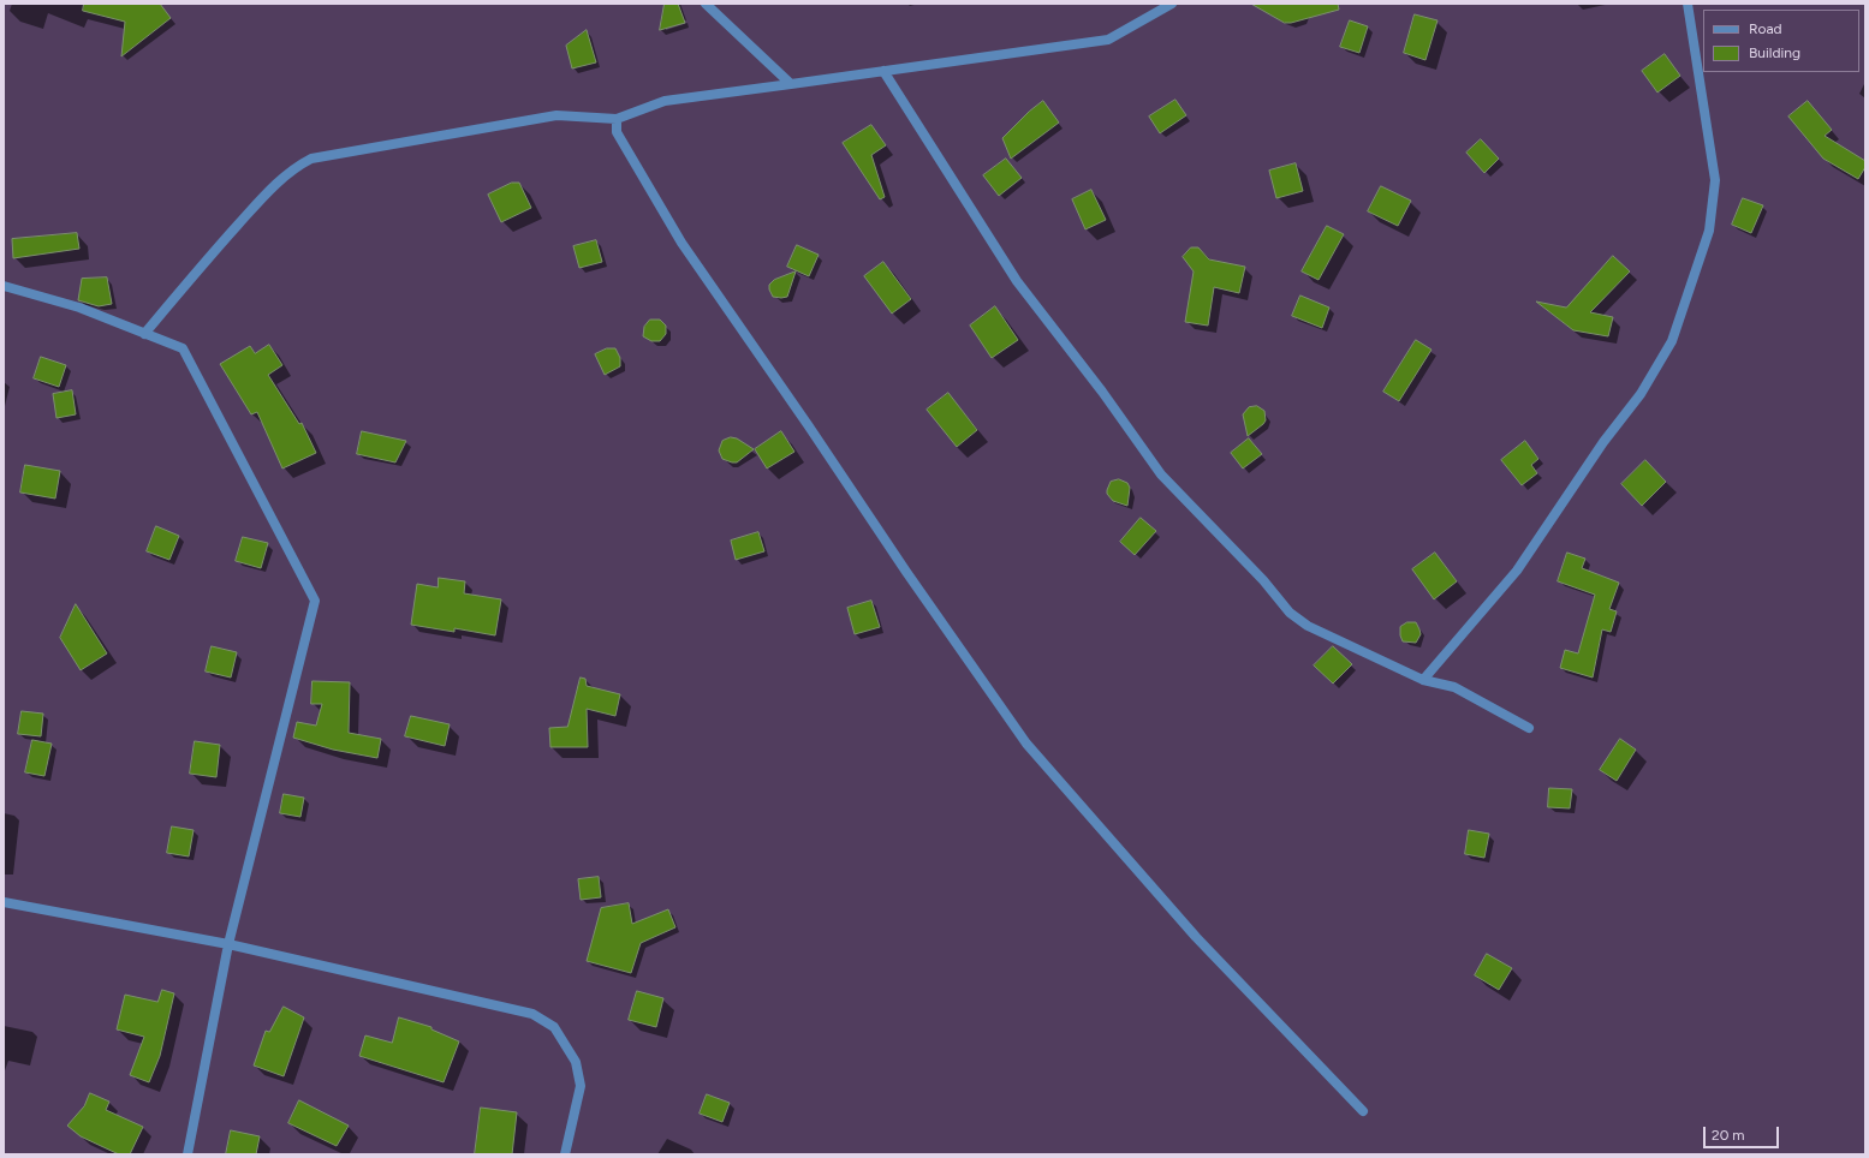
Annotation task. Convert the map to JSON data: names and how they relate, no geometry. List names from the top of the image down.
{
  "legend": ["Road", "Building"],
  "scale_bar": "20 m"
}
